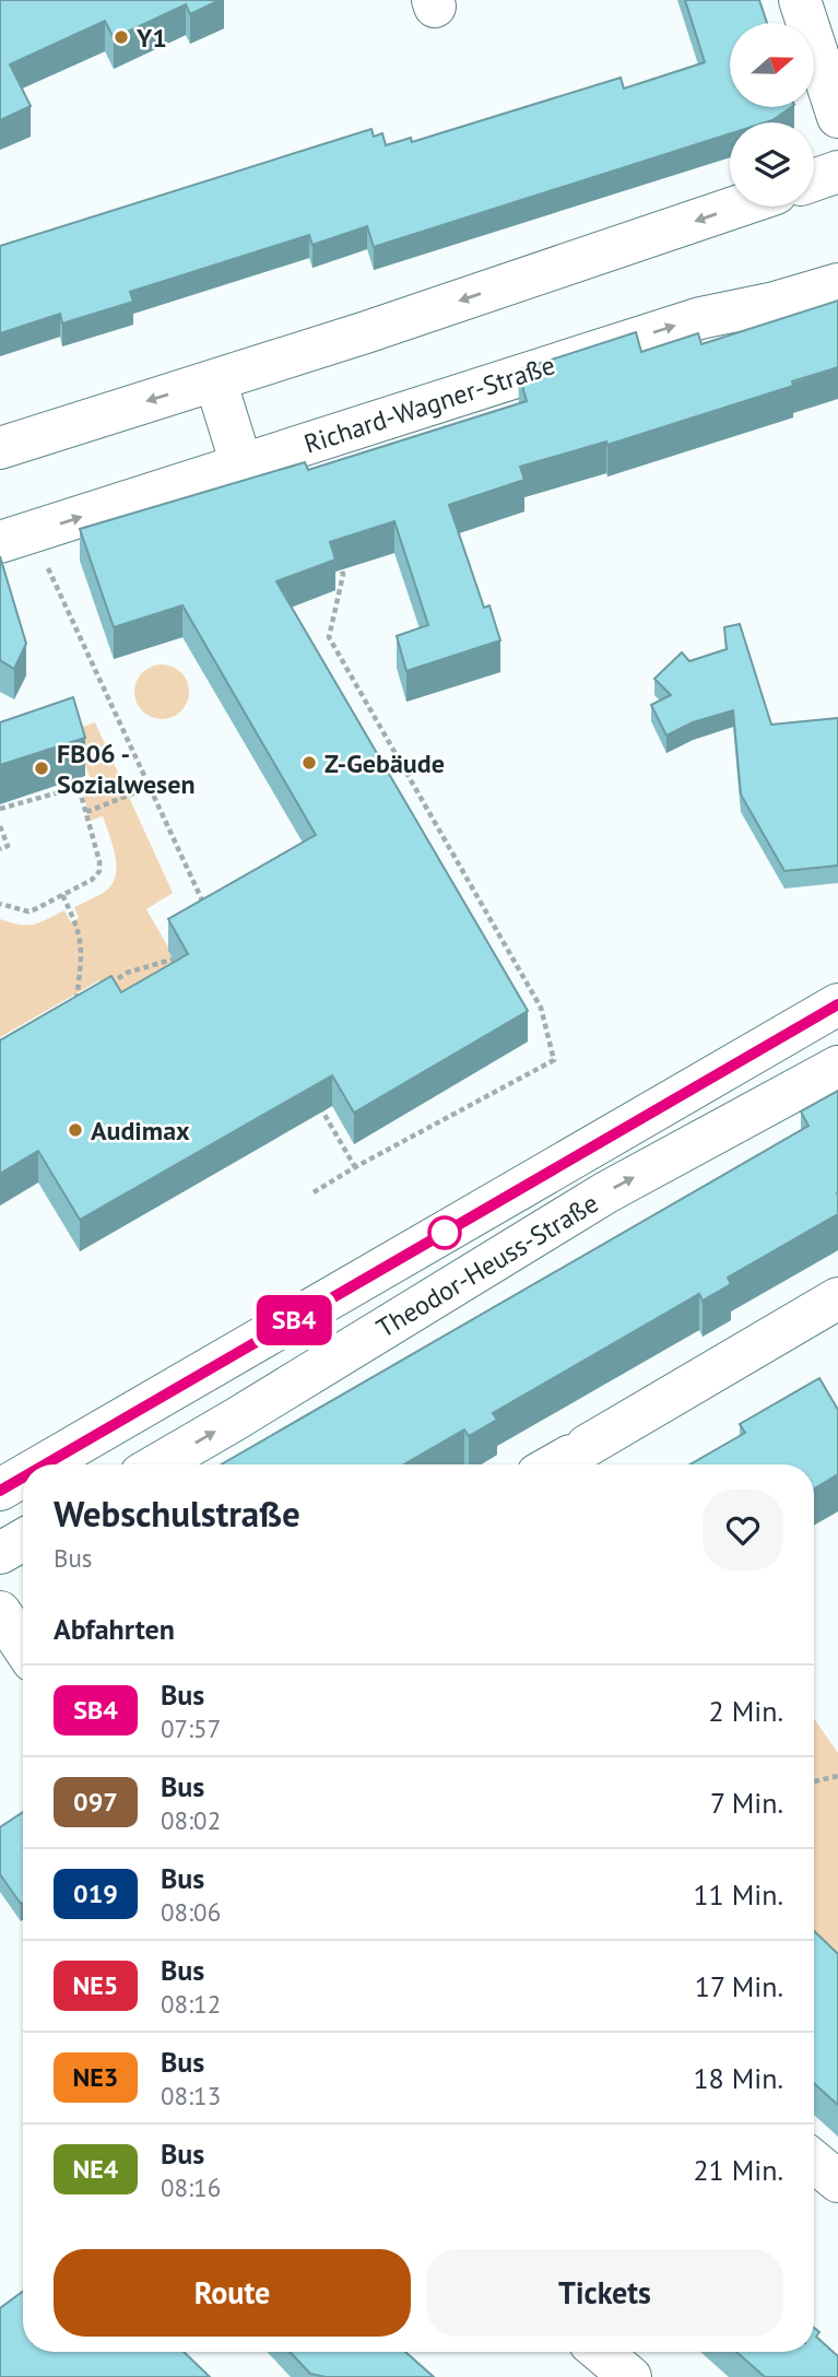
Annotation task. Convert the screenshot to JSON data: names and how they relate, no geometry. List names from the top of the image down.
{
  "streets": {
    "street": ["Richard-Wagner-Straße", "Theodor-Heuss-Straße"]
  },
  "places": [
    "Y1",
    "Z-Gebäude",
    "FB06 - Sozialwesen",
    "Audimax"
  ],
  "lines": ["bus line SB4"],
  "north": "right",
  "page": {
    "on_map": "SB4",
    "heading": [
      ["Webschulstraße", "Bus"],
      "Abfahrten"
    ],
    "list": [
      {
        "mark": "SB4",
        "name": "Bus",
        "note": "07:57",
        "value": "2 Min."
      },
      {
        "mark": "097",
        "name": "Bus",
        "note": "08:02",
        "value": "7 Min."
      },
      {
        "mark": "019",
        "name": "Bus",
        "note": "08:06",
        "value": "11 Min."
      },
      {
        "mark": "NE5",
        "name": "Bus",
        "note": "08:12",
        "value": "17 Min."
      },
      {
        "mark": "NE3",
        "name": "Bus",
        "note": "08:13",
        "value": "18 Min."
      },
      {
        "mark": "NE4",
        "name": "Bus",
        "note": "08:16",
        "value": "21 Min."
      }
    ],
    "buttons": ["Route", "Tickets"]
  }
}
